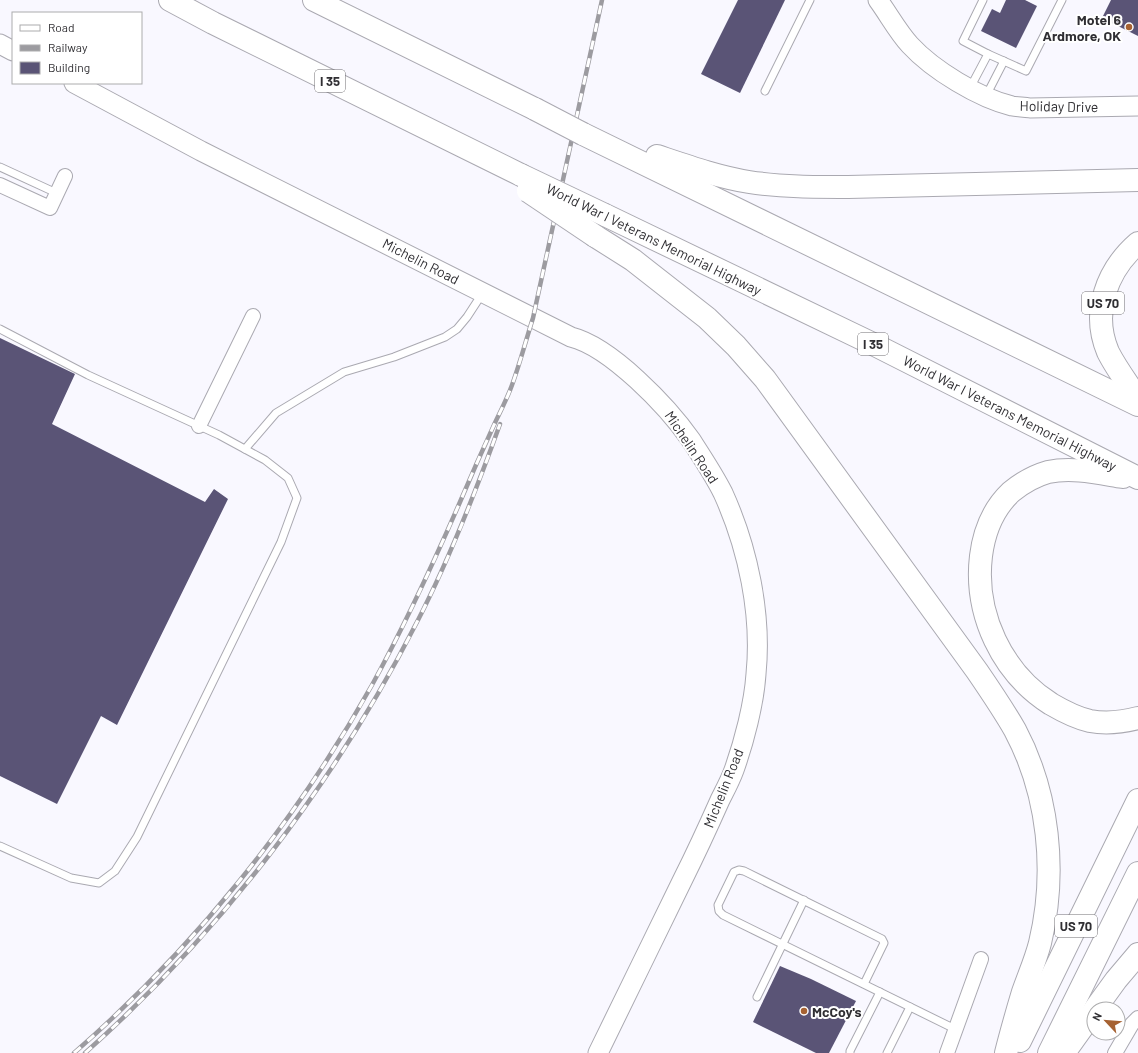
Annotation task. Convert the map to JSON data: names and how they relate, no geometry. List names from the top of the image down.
{
  "streets": {
    "main road": ["I 35", "World War I Veterans Memorial Highway", "US 70"],
    "street": ["Holiday Drive", "Michelin Road"]
  },
  "places": ["Motel 6 Ardmore, OK", "McCoy's"],
  "legend": ["Road", "Railway", "Building"],
  "north": "top left"
}
